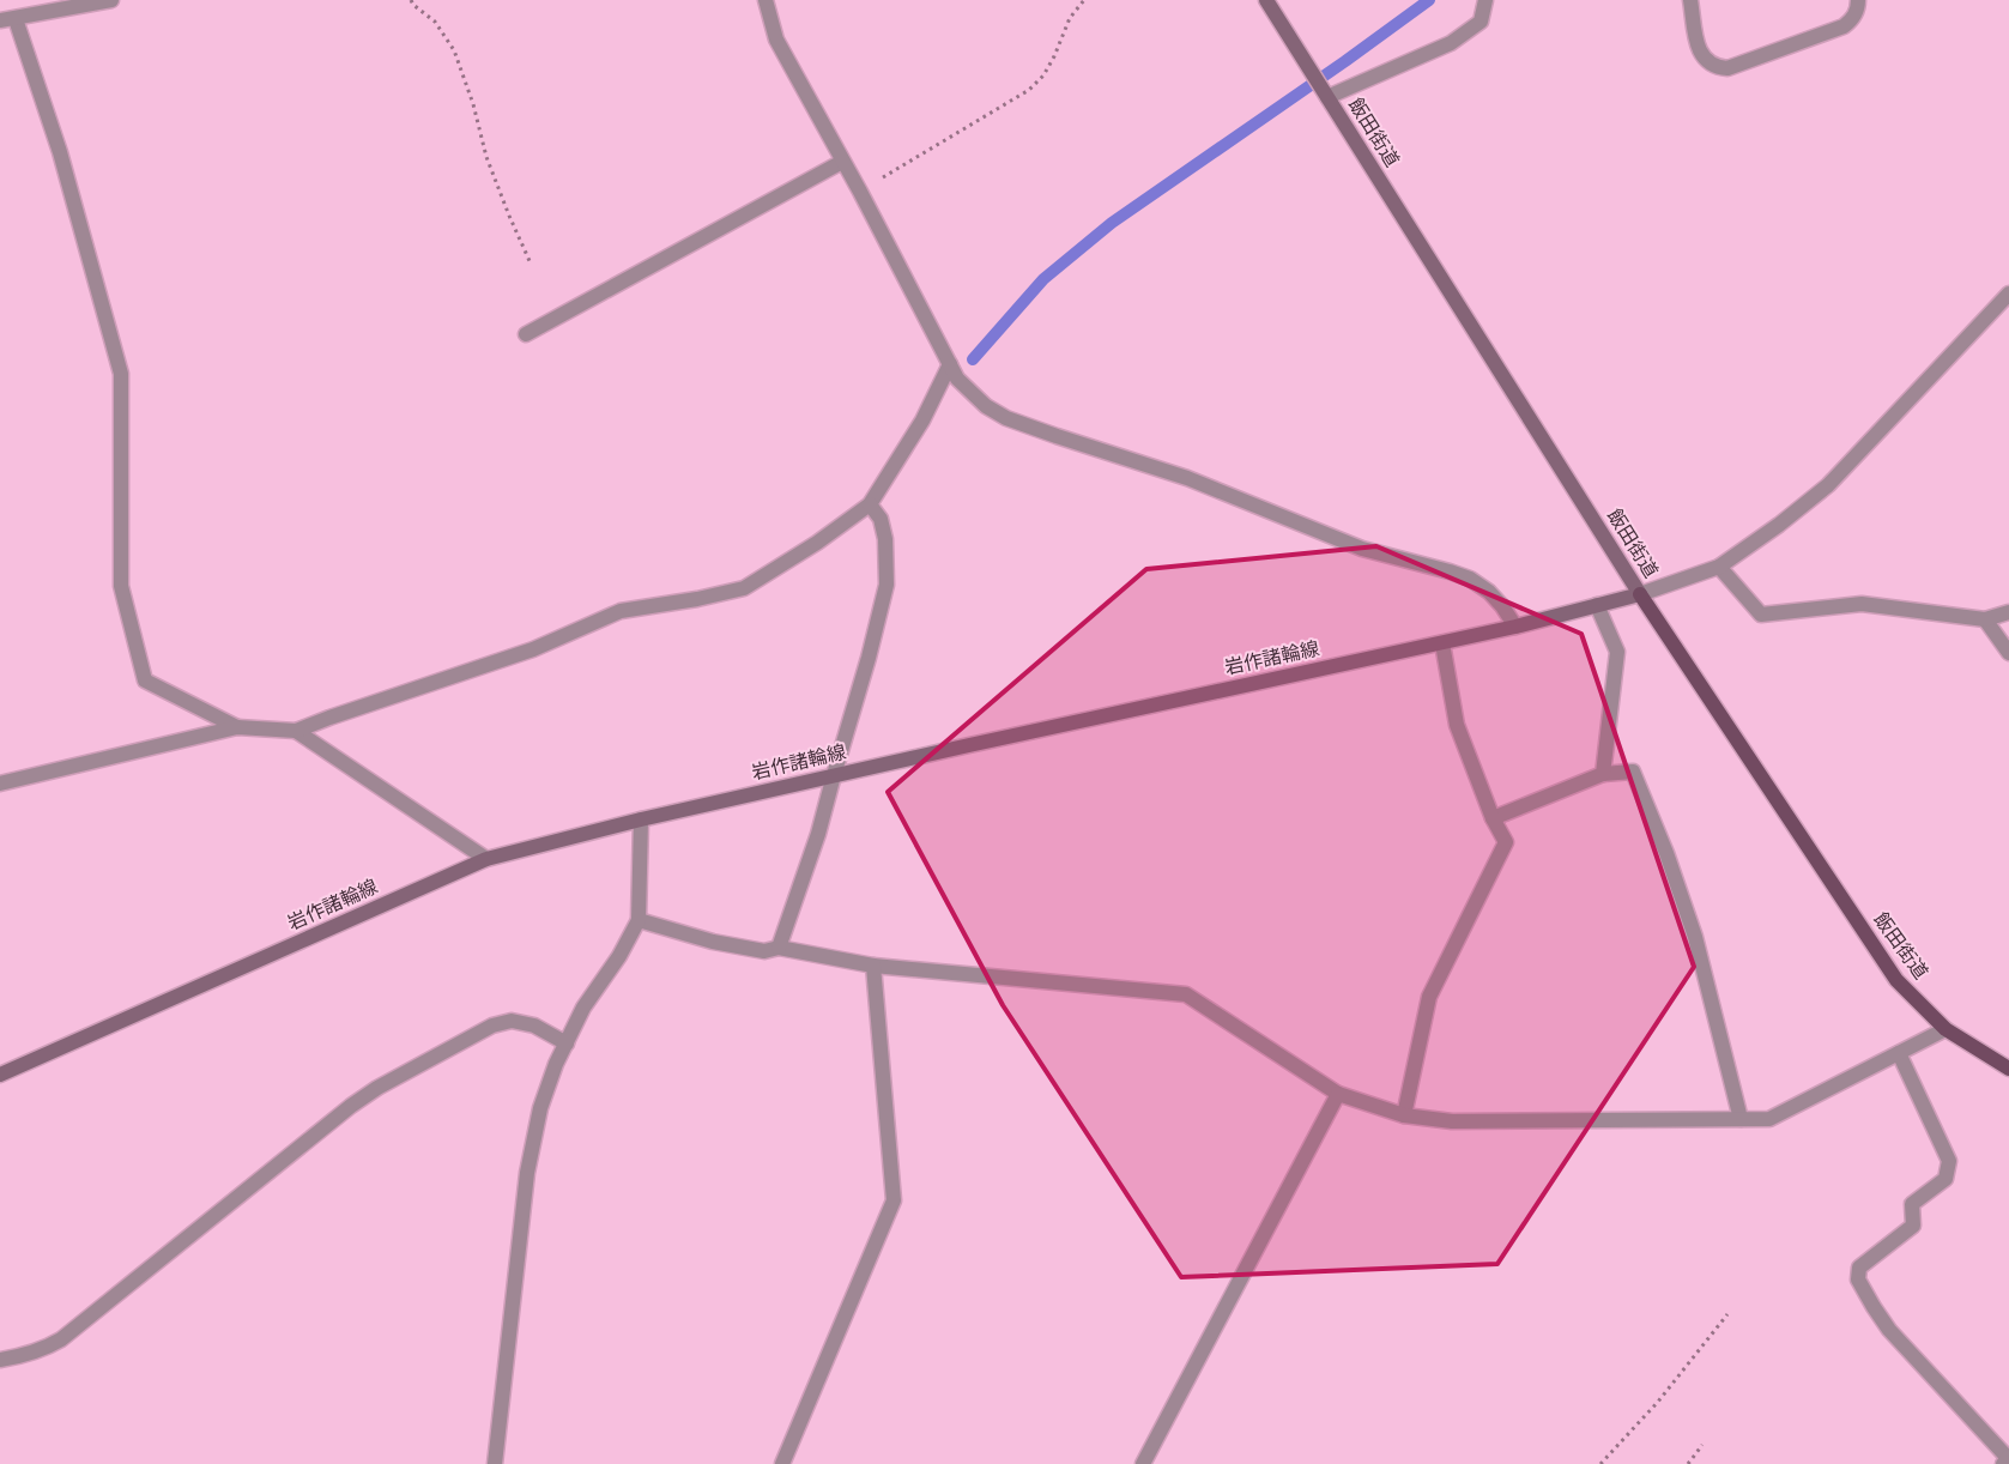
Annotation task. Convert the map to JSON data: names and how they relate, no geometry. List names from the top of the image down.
{
  "streets": {
    "main road": ["飯田街道", "岩作諸輪線"]
  },
  "crossings": [
    ["飯田街道", "岩作諸輪線"]
  ]
}
